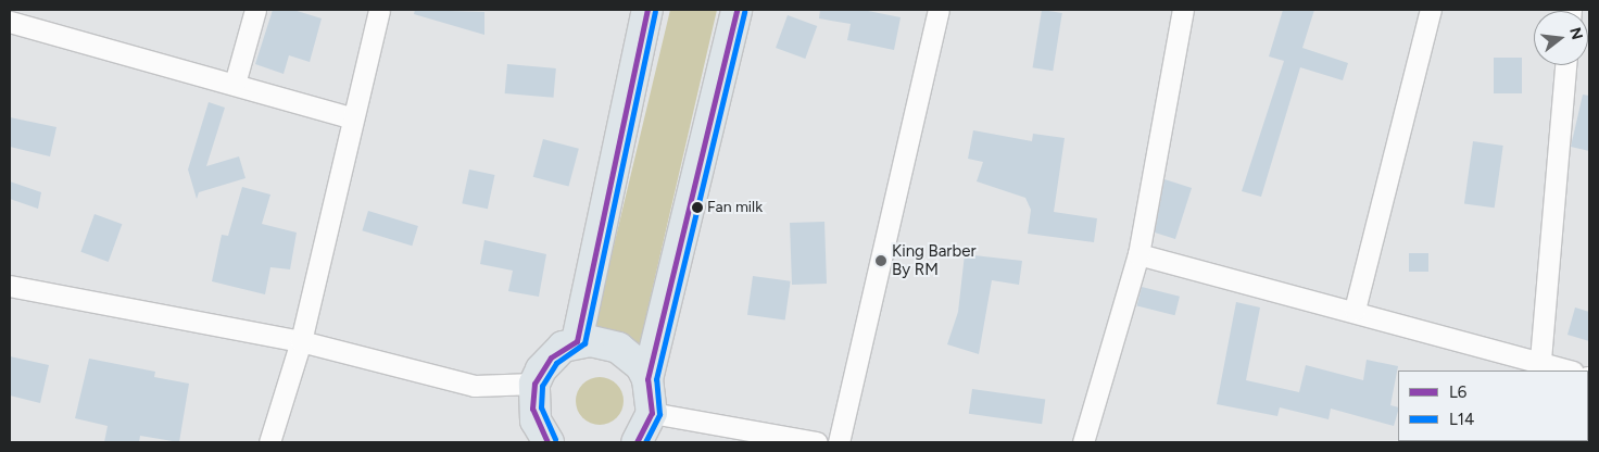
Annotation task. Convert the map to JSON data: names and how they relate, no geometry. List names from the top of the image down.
{
  "places": ["Fan milk", "King Barber By RM"],
  "lines": ["transit line L6", "transit line L14"],
  "legend": ["L6", "L14"],
  "north": "right"
}
